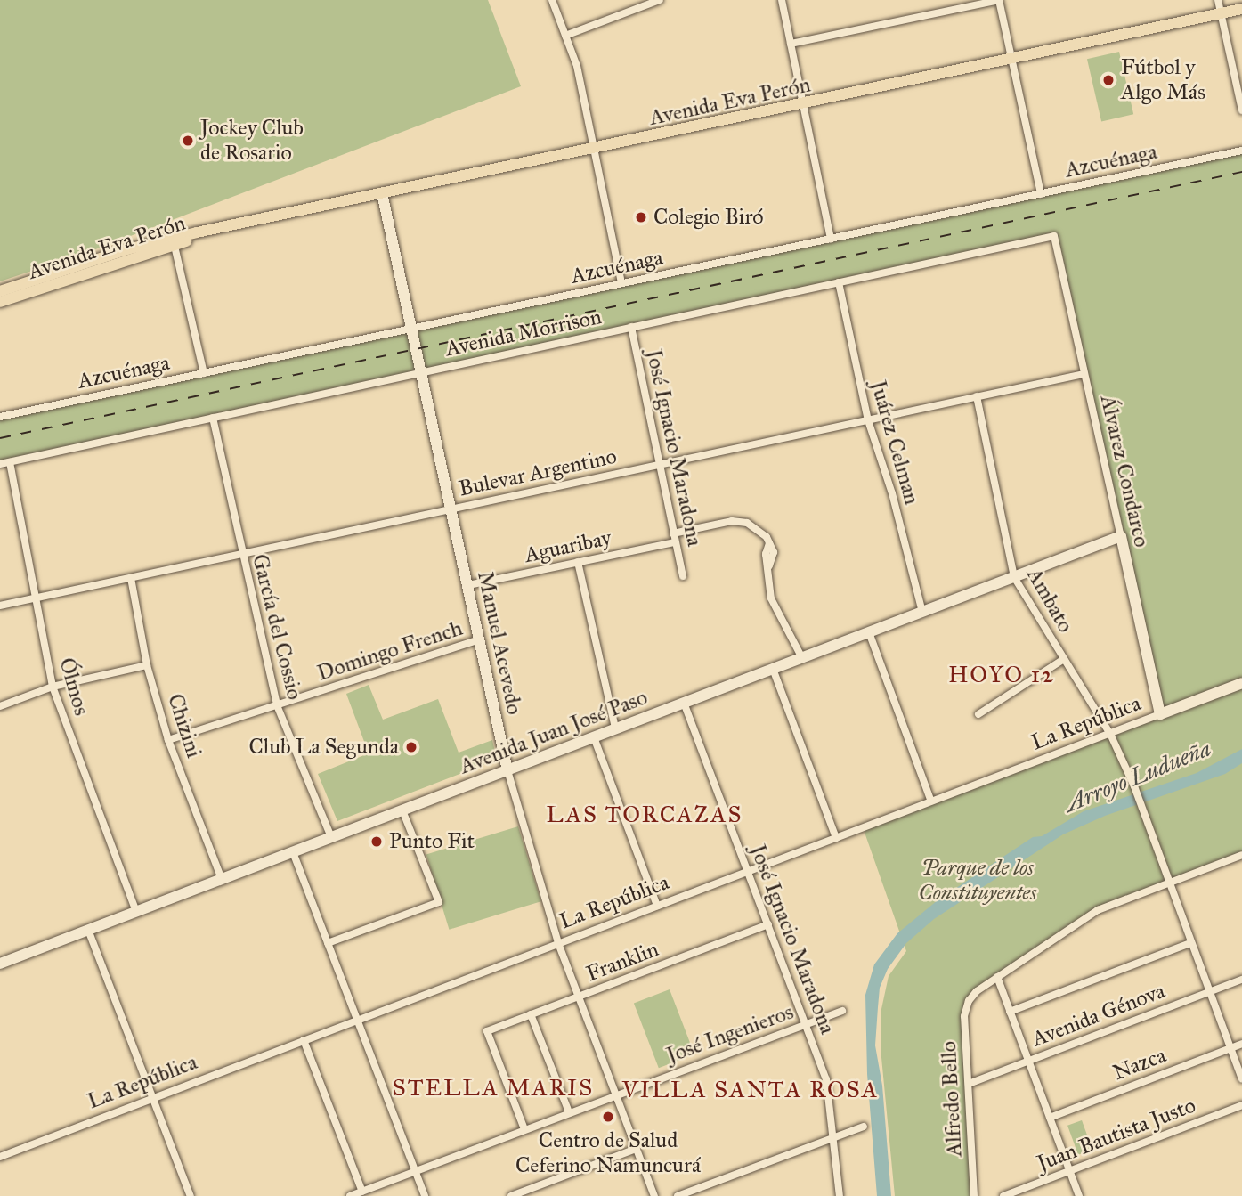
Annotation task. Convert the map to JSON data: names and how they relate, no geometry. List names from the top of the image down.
{
  "streets": {
    "main road": [
      "Avenida Eva Perón",
      "Álvarez Condarco",
      "Manuel Acevedo",
      "La República",
      "Avenida Juan José Paso"
    ],
    "street": [
      "Azcuénaga",
      "Avenida Morrison",
      "Juárez Celman",
      "José Ignacio Maradona",
      "Bulevar Argentino",
      "Aguaribay",
      "Ambato",
      "García del Cossio",
      "Domingo French",
      "Ólmos",
      "Chizini",
      "Franklin",
      "Avenida Génova",
      "José Ingenieros",
      "Nazca",
      "Alfredo Bello",
      "Juan Bautista Justo"
    ]
  },
  "crossings": [
    ["Avenida Eva Perón", "Manuel Acevedo"],
    ["Azcuénaga", "Manuel Acevedo"],
    ["Avenida Morrison", "Juárez Celman"],
    ["Avenida Morrison", "José Ignacio Maradona"],
    ["Avenida Morrison", "Álvarez Condarco"],
    ["Avenida Morrison", "García del Cossio"],
    ["Avenida Morrison", "Manuel Acevedo"],
    ["Avenida Morrison", "Ólmos"],
    ["Juárez Celman", "Bulevar Argentino"],
    ["Juárez Celman", "Avenida Juan José Paso"],
    ["José Ignacio Maradona", "Bulevar Argentino"],
    ["José Ignacio Maradona", "Aguaribay"],
    ["José Ignacio Maradona", "La República"],
    ["José Ignacio Maradona", "Avenida Juan José Paso"],
    ["José Ignacio Maradona", "Franklin"],
    ["José Ignacio Maradona", "José Ingenieros"],
    ["Álvarez Condarco", "Bulevar Argentino"],
    ["Álvarez Condarco", "La República"],
    ["Álvarez Condarco", "Avenida Juan José Paso"],
    ["Bulevar Argentino", "Ambato"],
    ["Bulevar Argentino", "García del Cossio"],
    ["Bulevar Argentino", "Manuel Acevedo"],
    ["Bulevar Argentino", "Ólmos"],
    ["Bulevar Argentino", "Chizini"],
    ["Aguaribay", "Manuel Acevedo"],
    ["Ambato", "La República"],
    ["Ambato", "Avenida Juan José Paso"],
    ["García del Cossio", "Domingo French"],
    ["García del Cossio", "Avenida Juan José Paso"],
    ["Manuel Acevedo", "Domingo French"],
    ["Manuel Acevedo", "La República"],
    ["Manuel Acevedo", "Avenida Juan José Paso"],
    ["Manuel Acevedo", "Franklin"],
    ["Manuel Acevedo", "José Ingenieros"],
    ["Domingo French", "Chizini"],
    ["Ólmos", "Avenida Juan José Paso"],
    ["Chizini", "Avenida Juan José Paso"],
    ["Franklin", "José Ingenieros"],
    ["Avenida Génova", "Alfredo Bello"]
  ],
  "districts": [
    "HOYO 12",
    "LAS TORCAZAS",
    "STELLA MARIS",
    "VILLA SANTA ROSA"
  ],
  "water": ["Arroyo Ludueña"],
  "parks": ["Parque de los Constituyentes"],
  "places": [
    "Fútbol y Algo Más",
    "Jockey Club de Rosario",
    "Colegio Biró",
    "Club La Segunda",
    "Punto Fit",
    "Centro de Salud Ceferino Namuncurá"
  ]
}
